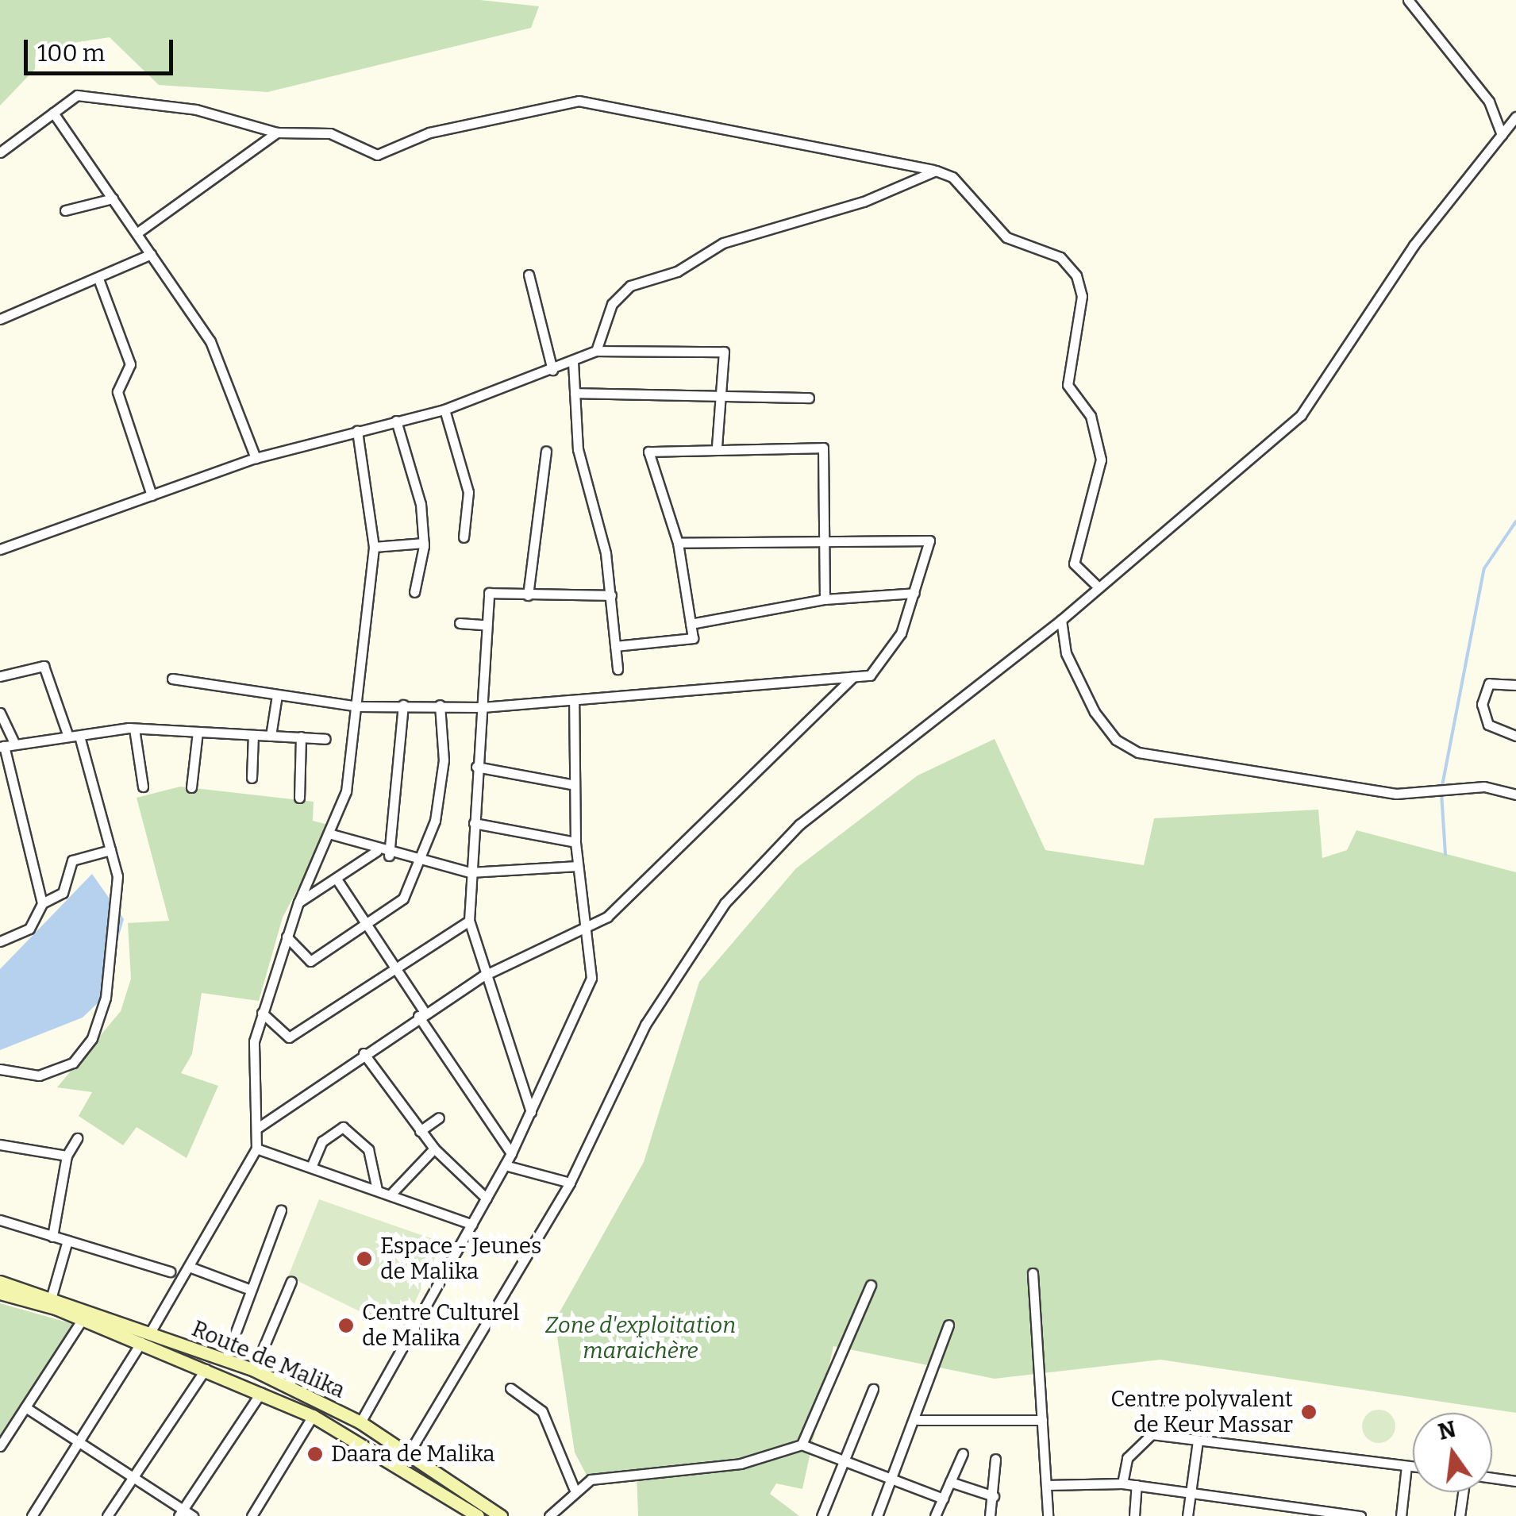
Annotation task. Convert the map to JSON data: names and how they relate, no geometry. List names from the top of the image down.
{
  "streets": {
    "main road": ["Route de Malika"]
  },
  "parks": ["Zone d'exploitation maraichère"],
  "places": [
    "Espace - Jeunes de Malika",
    "Centre Culturel de Malika",
    "Centre polyvalent de Keur Massar",
    "Daara de Malika"
  ],
  "scale_bar": "100 m",
  "north": "top"
}
